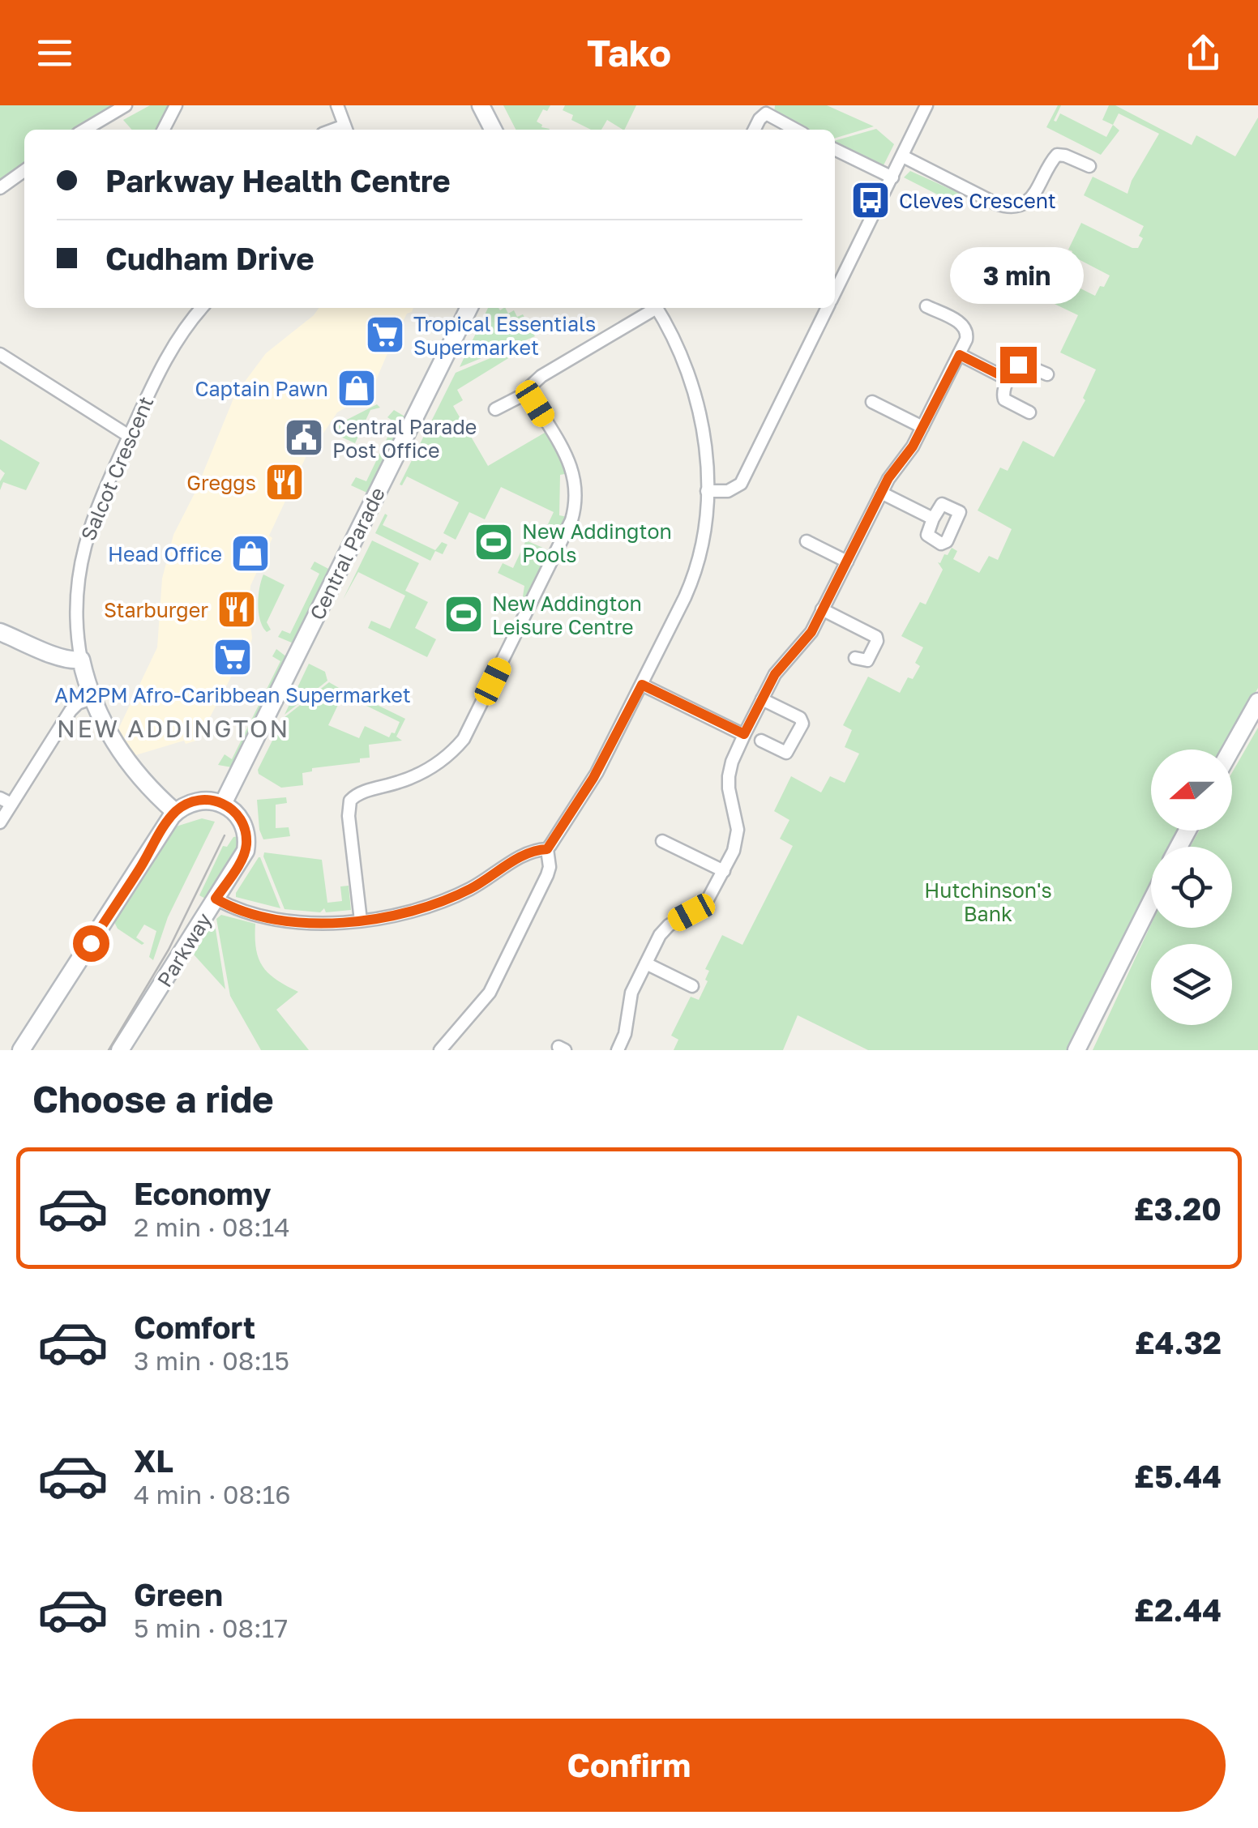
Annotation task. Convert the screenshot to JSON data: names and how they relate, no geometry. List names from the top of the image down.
{
  "streets": {
    "street": ["Salcot Crescent", "Central Parade", "Parkway"]
  },
  "crossings": [
    ["Central Parade", "Parkway"]
  ],
  "districts": ["NEW ADDINGTON"],
  "parks": ["Hutchinson's Bank"],
  "places": {
    "bus stop": ["Cleves Crescent"],
    "supermarket": ["Tropical Essentials Supermarket", "AM2PM Afro-Caribbean Supermarket"],
    "shop": ["Captain Pawn", "Head Office"],
    "public building": ["Central Parade Post Office"],
    "restaurant": ["Greggs", "Starburger"],
    "sports": ["New Addington Pools", "New Addington Leisure Centre"]
  },
  "north": "left",
  "page": {
    "header": "Tako",
    "banner": ["Parkway Health Centre", "Cudham Drive"],
    "bubble": "3 min",
    "heading": "Choose a ride",
    "list": [
      {
        "name": "Economy",
        "note": "2 min · 08:14",
        "value": "£3.20"
      },
      {
        "name": "Comfort",
        "note": "3 min · 08:15",
        "value": "£4.32"
      },
      {
        "name": "XL",
        "note": "4 min · 08:16",
        "value": "£5.44"
      },
      {
        "name": "Green",
        "note": "5 min · 08:17",
        "value": "£2.44"
      }
    ],
    "buttons": "Confirm"
  }
}
